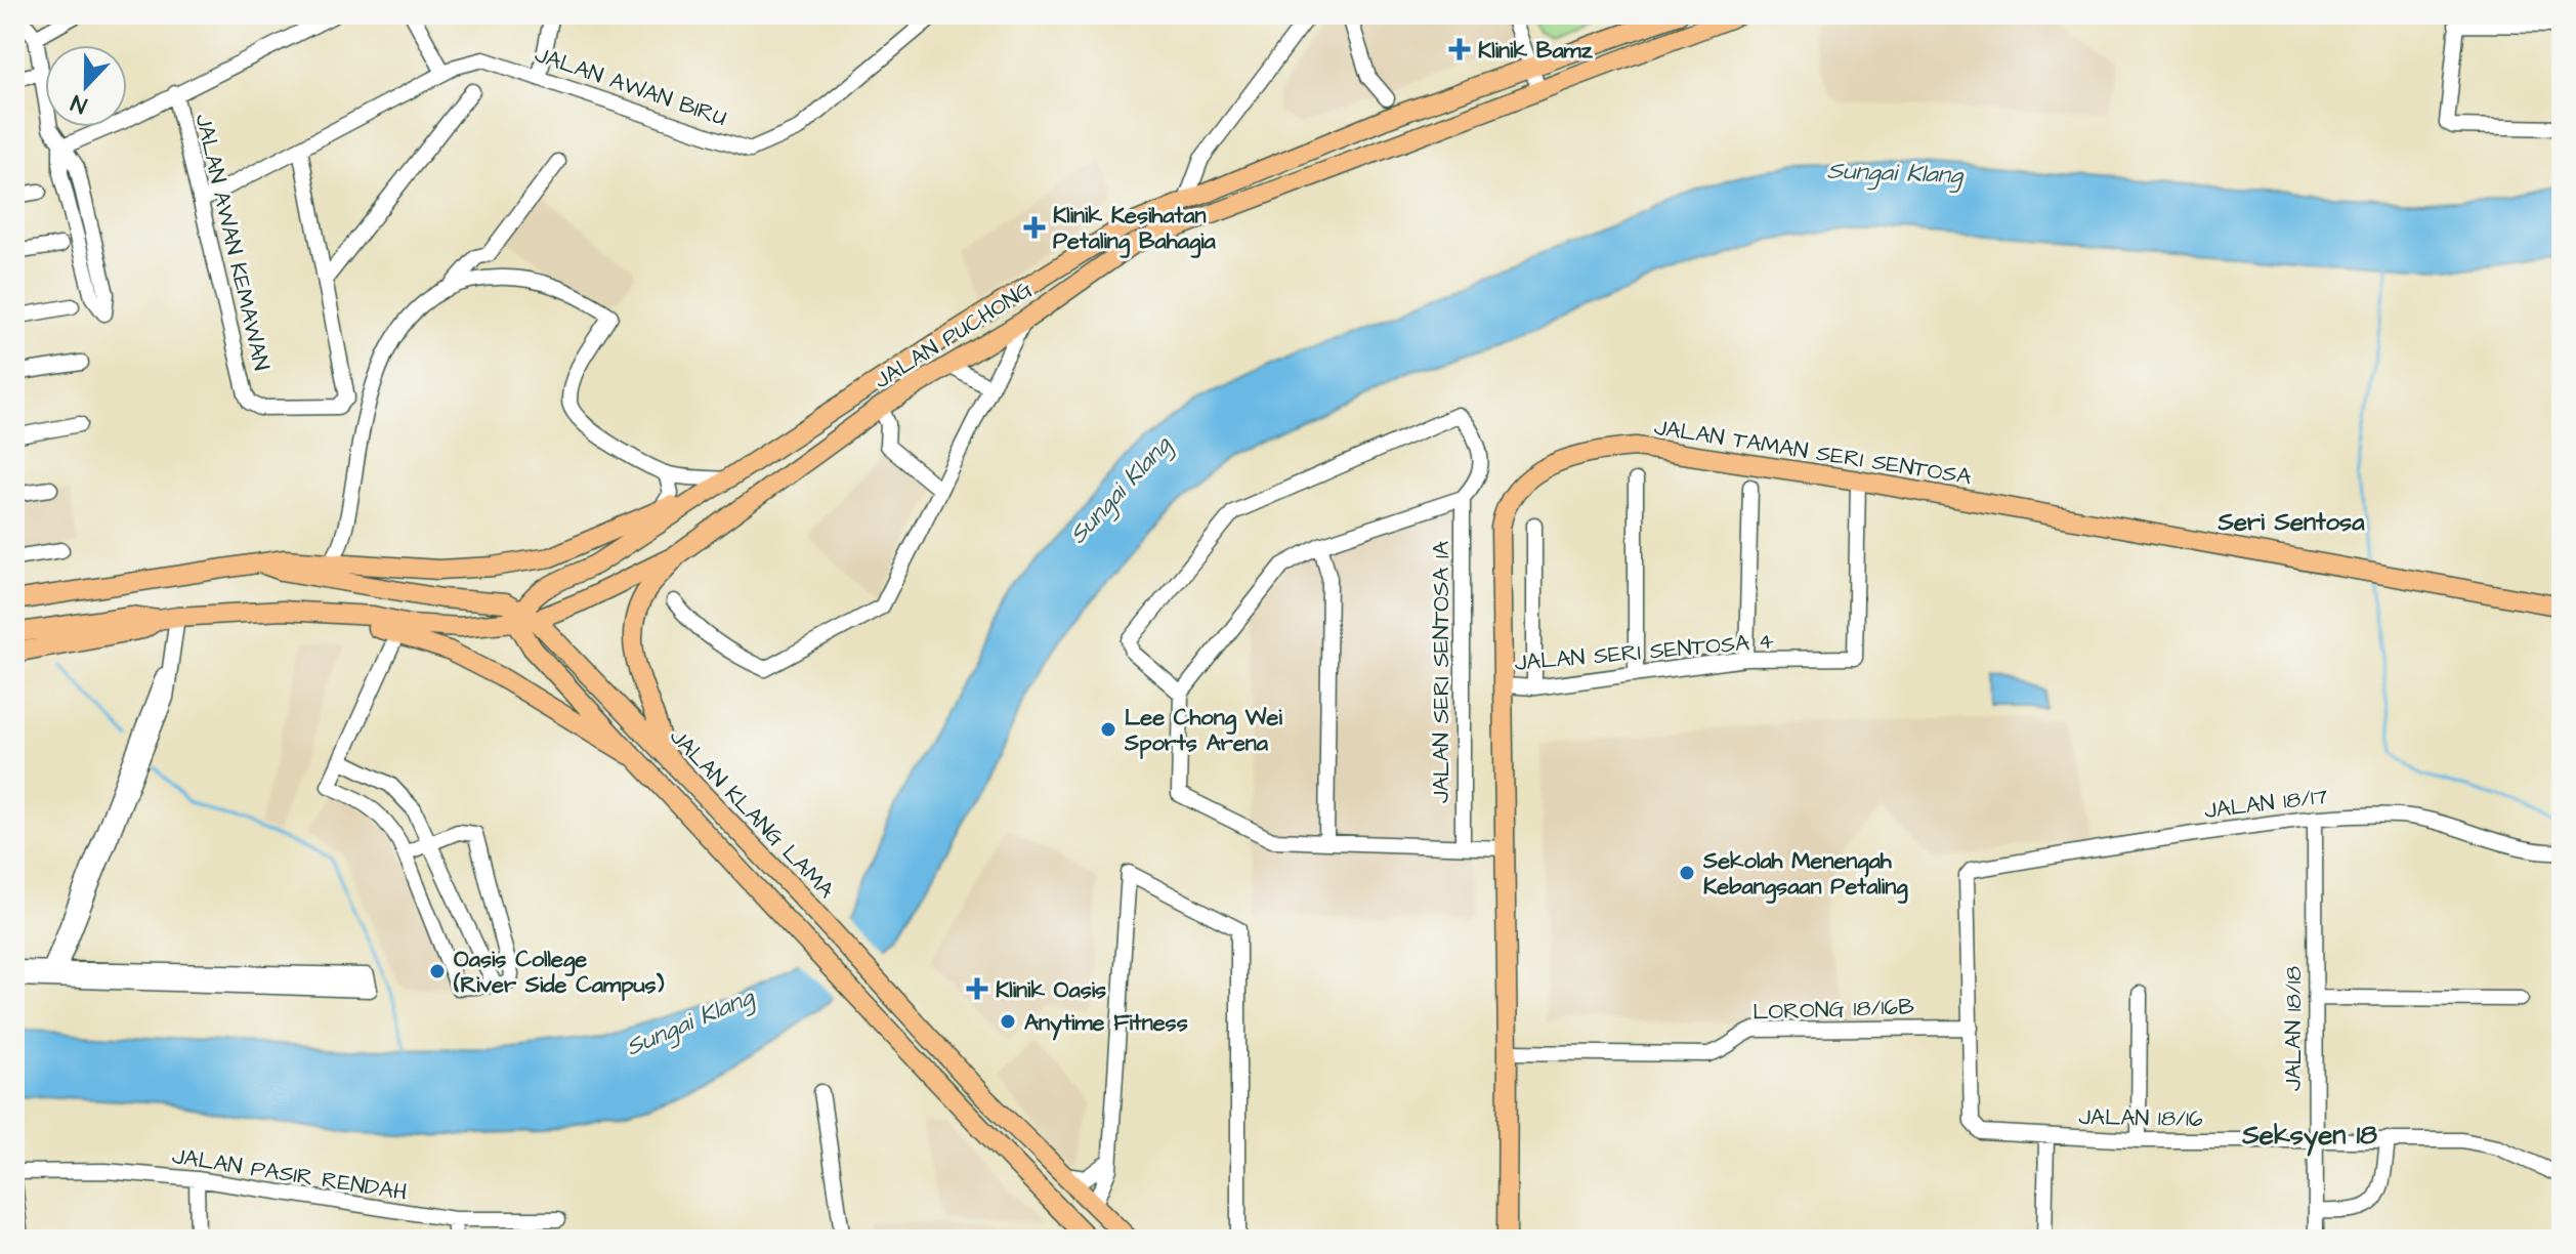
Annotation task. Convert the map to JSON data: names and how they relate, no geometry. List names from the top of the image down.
{
  "streets": {
    "main road": ["JALAN PUCHONG", "JALAN TAMAN SERI SENTOSA", "JALAN KLANG LAMA"],
    "street": [
      "JALAN AWAN BIRU",
      "JALAN AWAN KEMAWAN",
      "JALAN SERI SENTOSA 4",
      "JALAN SERI SENTOSA 1A",
      "JALAN 18/17",
      "LORONG 18/16B",
      "JALAN 18/18",
      "JALAN 18/16",
      "JALAN PASIR RENDAH"
    ]
  },
  "crossings": [
    ["JALAN AWAN BIRU", "JALAN AWAN KEMAWAN"],
    ["JALAN PUCHONG", "JALAN KLANG LAMA"],
    ["JALAN TAMAN SERI SENTOSA", "JALAN SERI SENTOSA 4"],
    ["JALAN TAMAN SERI SENTOSA", "LORONG 18/16B"],
    ["JALAN 18/17", "JALAN 18/18"],
    ["JALAN 18/17", "JALAN 18/16"],
    ["LORONG 18/16B", "JALAN 18/16"],
    ["JALAN 18/18", "JALAN 18/16"]
  ],
  "districts": ["Seri Sentosa", "Seksyen 18"],
  "water": ["Sungai Klang"],
  "places": {
    "health": ["Klinik Bamz", "Klinik Kesihatan Petaling Bahagia", "Klinik Oasis"],
    "other": [
      "Lee Chong Wei Sports Arena",
      "Sekolah Menengah Kebangsaan Petaling",
      "Oasis College (River Side Campus)",
      "Anytime Fitness"
    ]
  },
  "north": "bottom"
}
